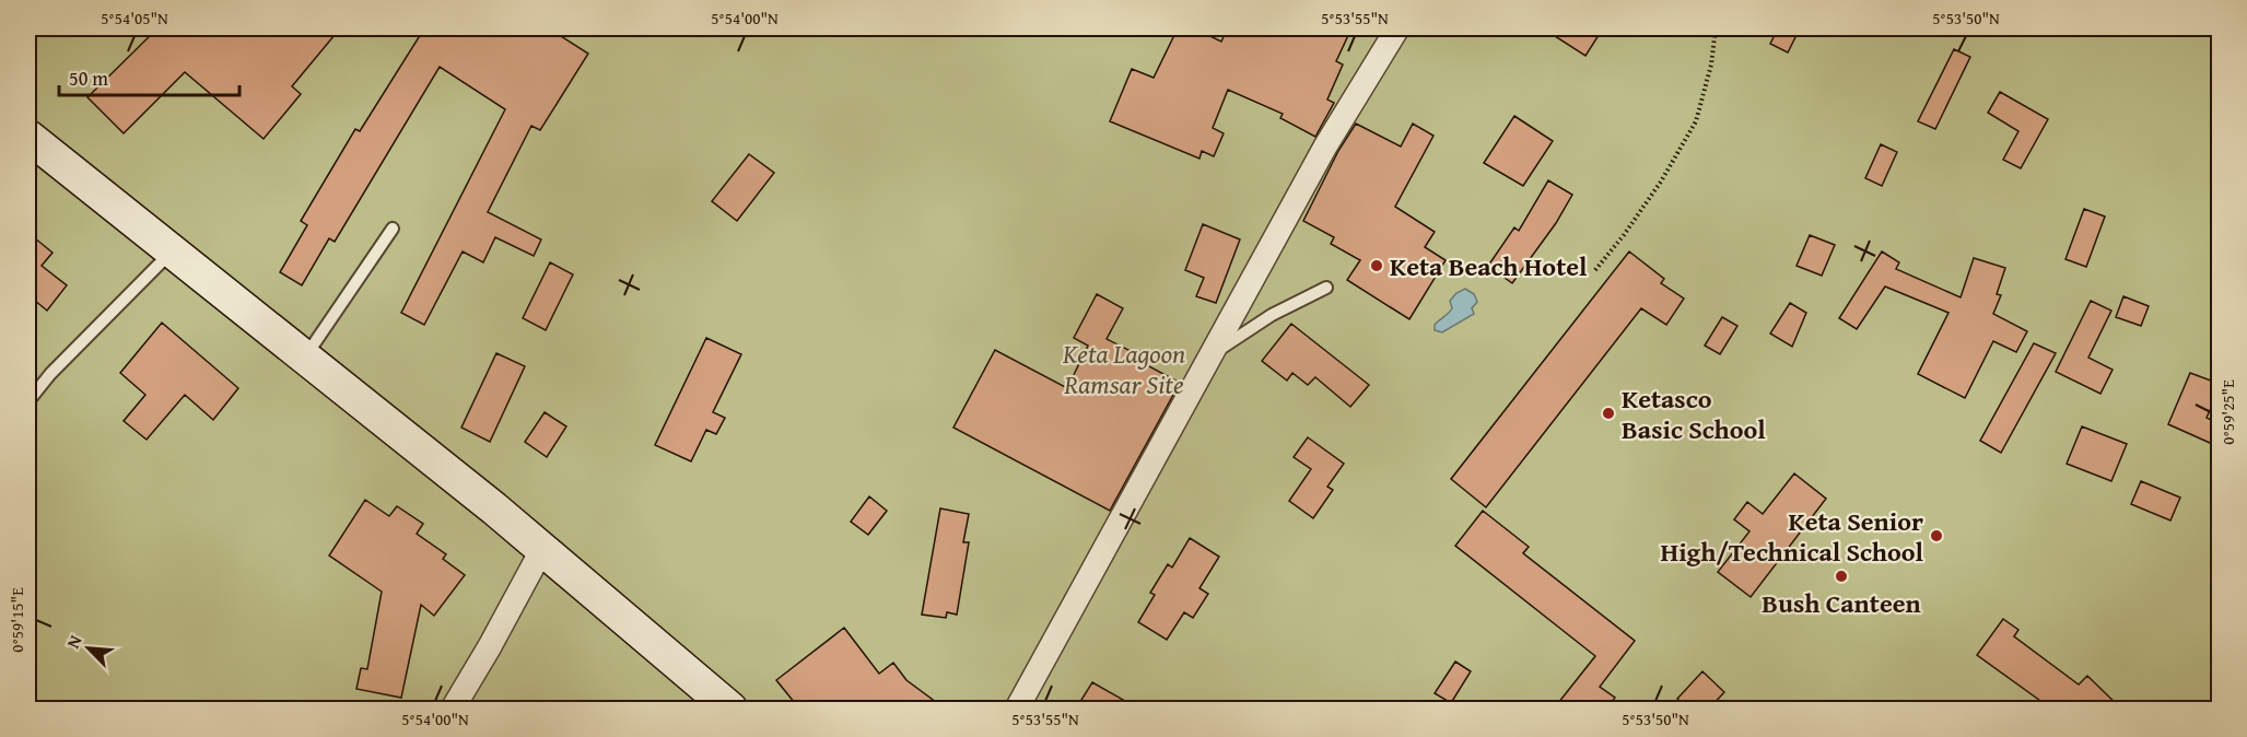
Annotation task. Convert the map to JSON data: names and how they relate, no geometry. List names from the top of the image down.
{
  "parks": ["Keta Lagoon Ramsar Site"],
  "places": [
    "Keta Beach Hotel",
    "Ketasco Basic School",
    "Keta Senior High/Technical School",
    "Bush Canteen"
  ],
  "scale_bar": "50 m",
  "north": "top left",
  "coordinates": [
    "5°54'05\"N",
    "5°54'00\"N",
    "5°53'55\"N",
    "5°53'50\"N",
    "0°59'25\"E",
    "0°59'15\"E"
  ]
}
